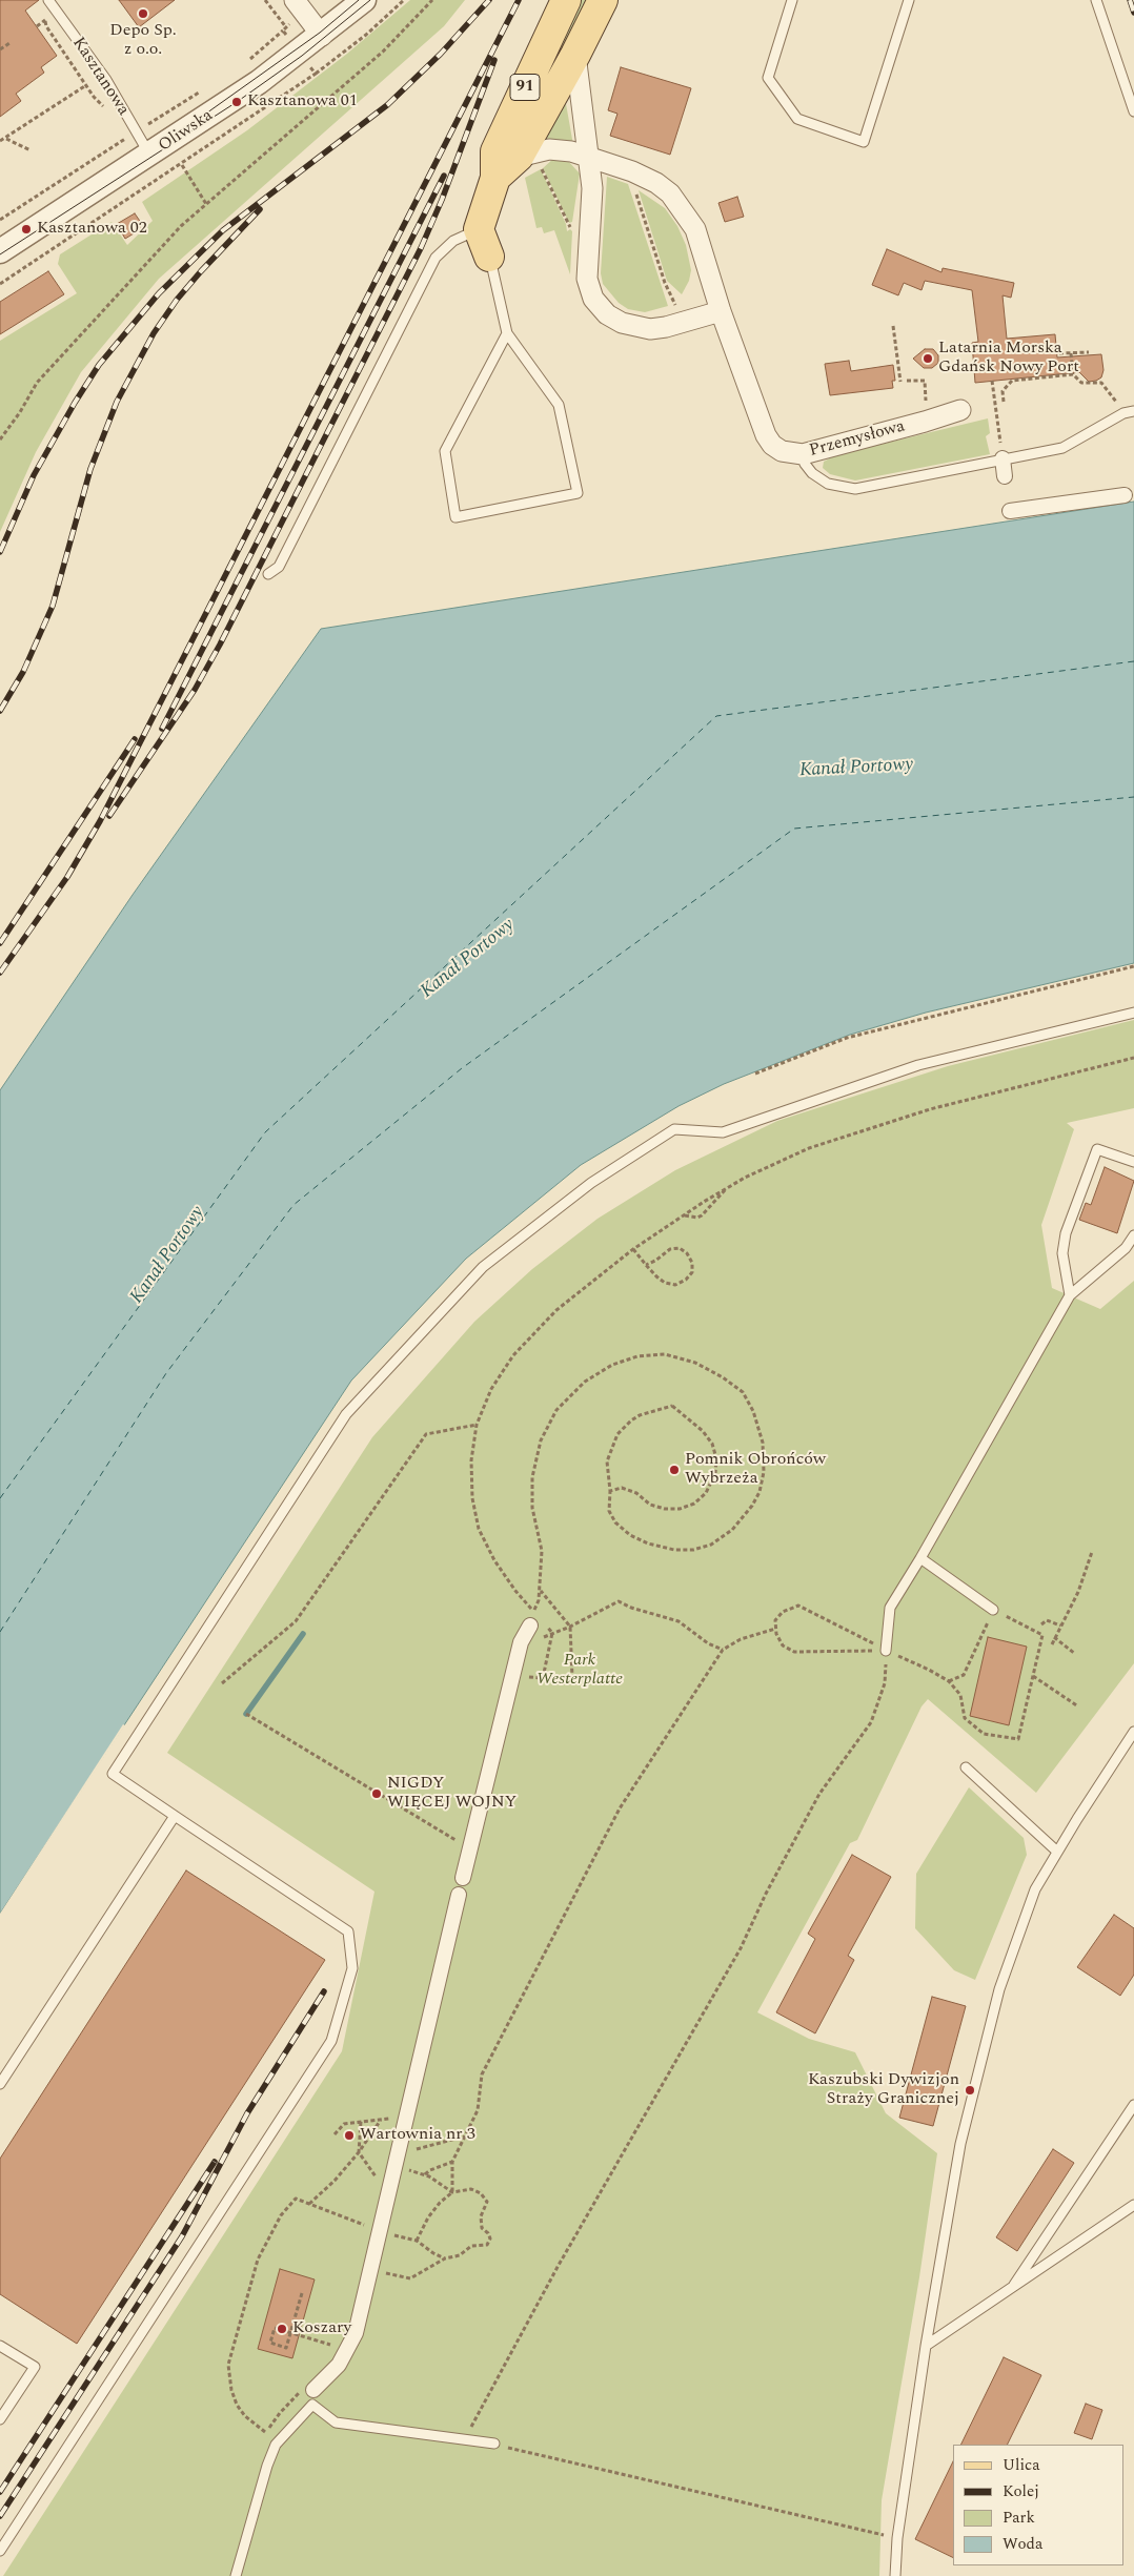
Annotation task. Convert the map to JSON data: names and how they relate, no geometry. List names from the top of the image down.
{
  "streets": {
    "main road": ["91", "Przemysłowa"],
    "street": ["Oliwska"],
    "lane": ["Kasztanowa"]
  },
  "crossings": [
    ["Kasztanowa", "Oliwska"]
  ],
  "water": ["Kanał Portowy"],
  "parks": ["Park Westerplatte"],
  "places": [
    "Depo Sp. z o.o.",
    "Kasztanowa 01",
    "Kasztanowa 02",
    "Latarnia Morska Gdańsk Nowy Port",
    "Pomnik Obrońców Wybrzeża",
    "NIGDY WIĘCEJ WOJNY",
    "Kaszubski Dywizjon Straży Granicznej",
    "Wartownia nr 3",
    "Koszary"
  ],
  "legend": [
    "Ulica",
    "Kolej",
    "Park",
    "Woda"
  ]
}
